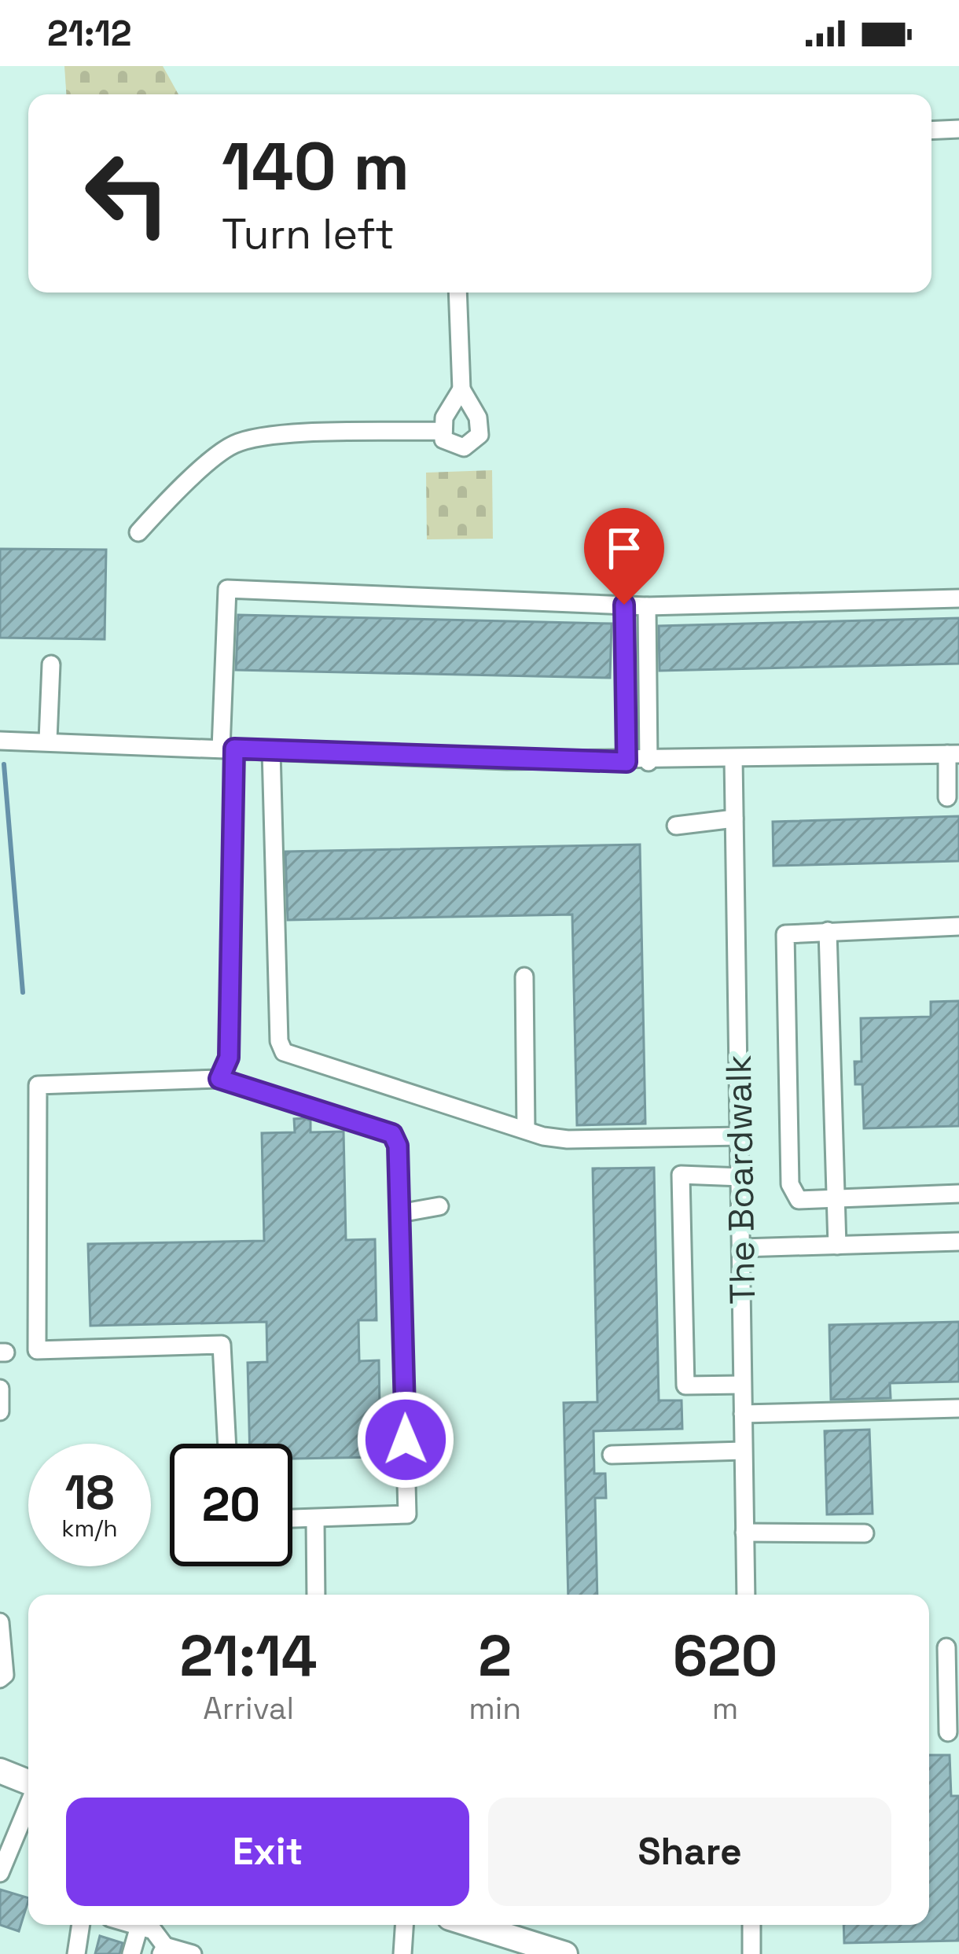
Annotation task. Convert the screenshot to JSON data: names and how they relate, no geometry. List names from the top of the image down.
{
  "streets": {
    "street": ["The Boardwalk"]
  },
  "page": {
    "status": "21:12",
    "turn": ["140 m", "Turn left"],
    "speed": "18 km/h",
    "limit": "20",
    "eta": [
      "21:14",
      "Arrival",
      "2",
      "min",
      "620",
      "m"
    ],
    "buttons": ["Exit", "Share"]
  }
}
